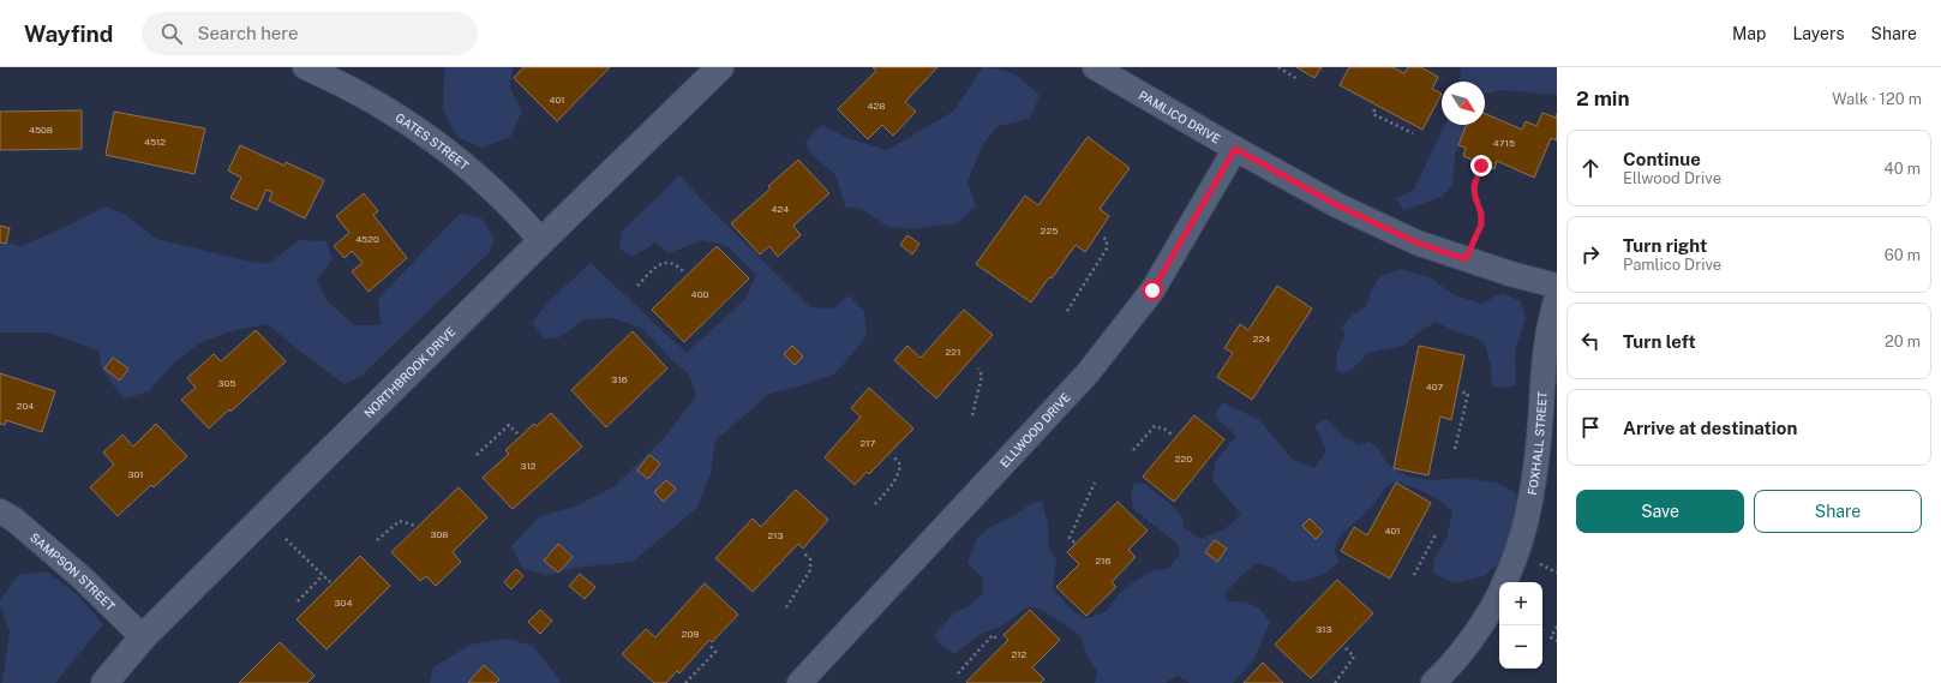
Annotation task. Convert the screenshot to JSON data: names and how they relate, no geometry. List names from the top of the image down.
{
  "streets": {
    "street": [
      "PAMLICO DRIVE",
      "GATES STREET",
      "NORTHBROOK DRIVE",
      "ELLWOOD DRIVE",
      "FOXHALL STREET",
      "SAMPSON STREET"
    ]
  },
  "crossings": [
    ["PAMLICO DRIVE", "ELLWOOD DRIVE"],
    ["GATES STREET", "NORTHBROOK DRIVE"],
    ["NORTHBROOK DRIVE", "SAMPSON STREET"]
  ],
  "house_numbers": [
    "401",
    "428",
    "4508",
    "4512",
    "4715",
    "424",
    "225",
    "4520",
    "400",
    "224",
    "221",
    "316",
    "305",
    "407",
    "204",
    "217",
    "220",
    "312",
    "301",
    "401",
    "308",
    "213",
    "216",
    "304",
    "313",
    "209",
    "212"
  ],
  "north": "bottom right",
  "page": {
    "header": "Wayfind",
    "search": "Search here",
    "nav": ["Map", "Layers", "Share"],
    "heading": ["2 min", "Walk · 120 m"],
    "list": [
      ["Continue", "Ellwood Drive", "40 m"],
      ["Turn right", "Pamlico Drive", "60 m"],
      ["Turn left", "20 m"],
      "Arrive at destination"
    ],
    "buttons": ["Save", "Share"],
    "map_buttons": ["+", "−"]
  }
}
